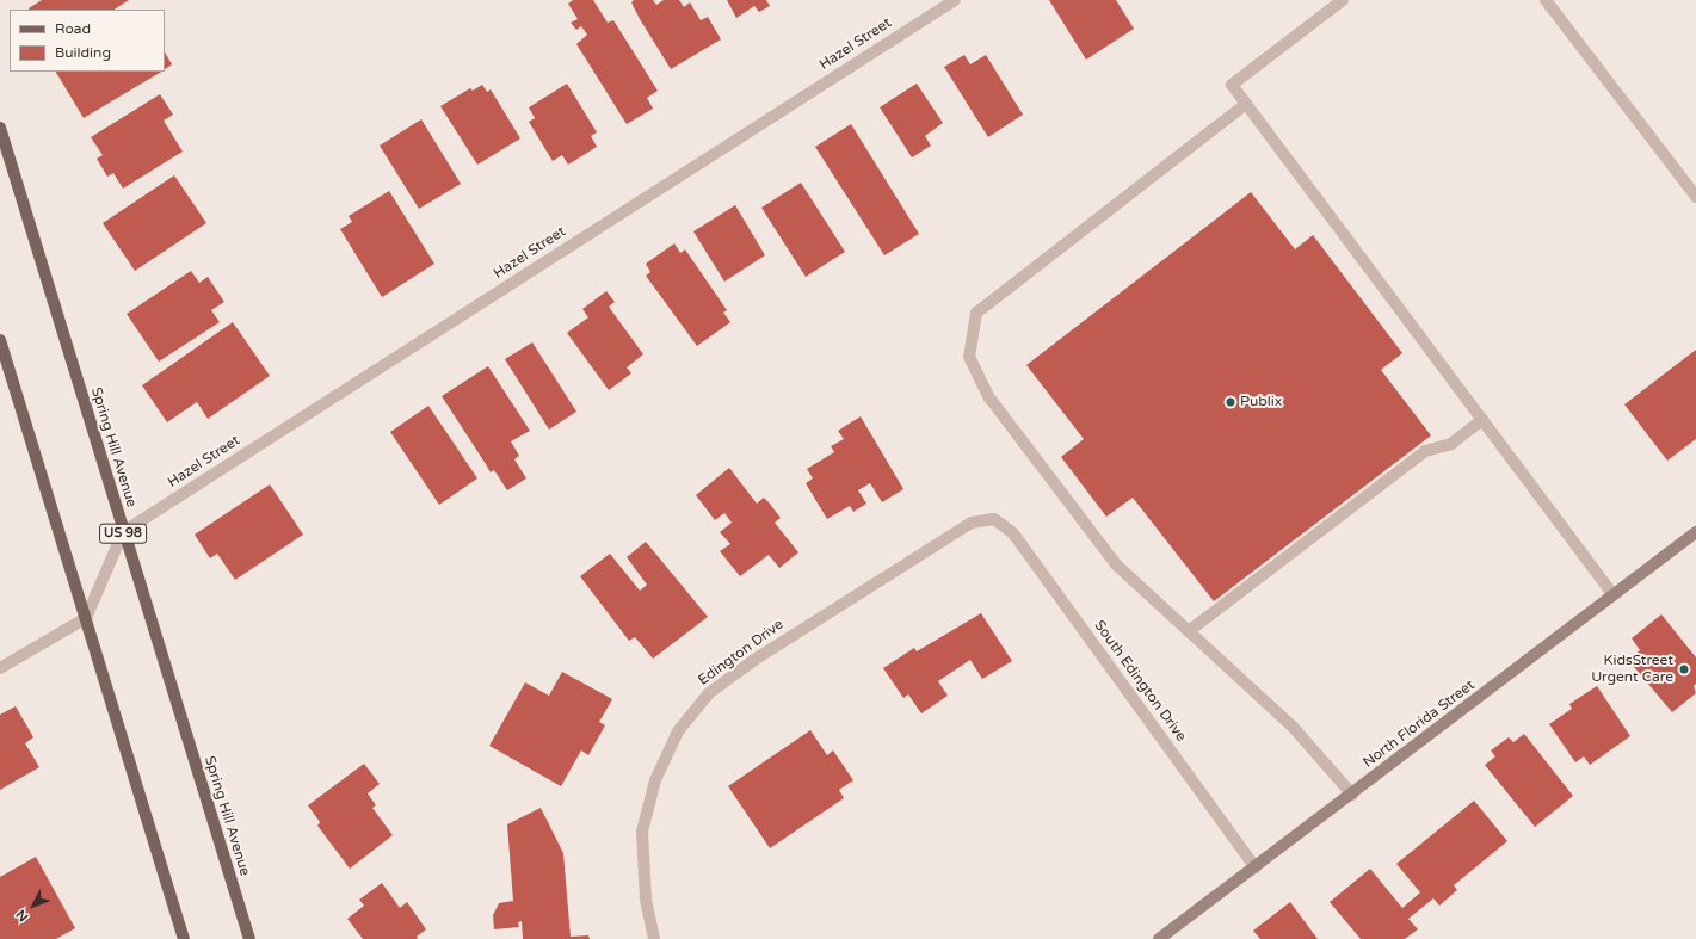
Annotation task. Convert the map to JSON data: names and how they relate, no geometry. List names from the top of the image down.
{
  "streets": {
    "main road": ["Spring Hill Avenue", "US 98"],
    "street": [
      "Hazel Street",
      "Edington Drive",
      "South Edington Drive",
      "North Florida Street"
    ]
  },
  "crossings": [
    ["Hazel Street", "Spring Hill Avenue"],
    ["Edington Drive", "South Edington Drive"],
    ["South Edington Drive", "North Florida Street"]
  ],
  "places": ["Publix", "KidsStreet Urgent Care"],
  "legend": ["Road", "Building"],
  "north": "bottom left"
}
